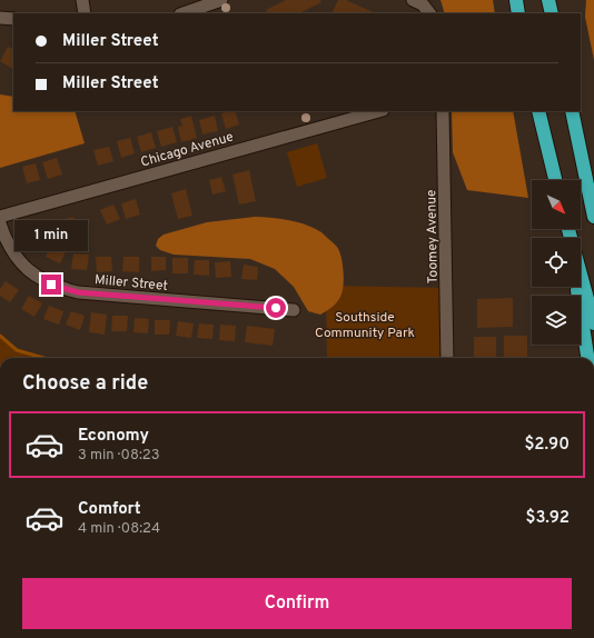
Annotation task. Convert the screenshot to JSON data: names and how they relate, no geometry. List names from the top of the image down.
{
  "streets": {
    "street": ["Chicago Avenue", "Toomey Avenue", "Miller Street"]
  },
  "parks": ["Southside Community Park"],
  "north": "bottom right",
  "page": {
    "banner": ["Miller Street", "Miller Street"],
    "bubble": "1 min",
    "heading": "Choose a ride",
    "list": [
      {
        "name": "Economy",
        "note": "3 min · 08:23",
        "value": "$2.90"
      },
      {
        "name": "Comfort",
        "note": "4 min · 08:24",
        "value": "$3.92"
      }
    ],
    "buttons": "Confirm"
  }
}
